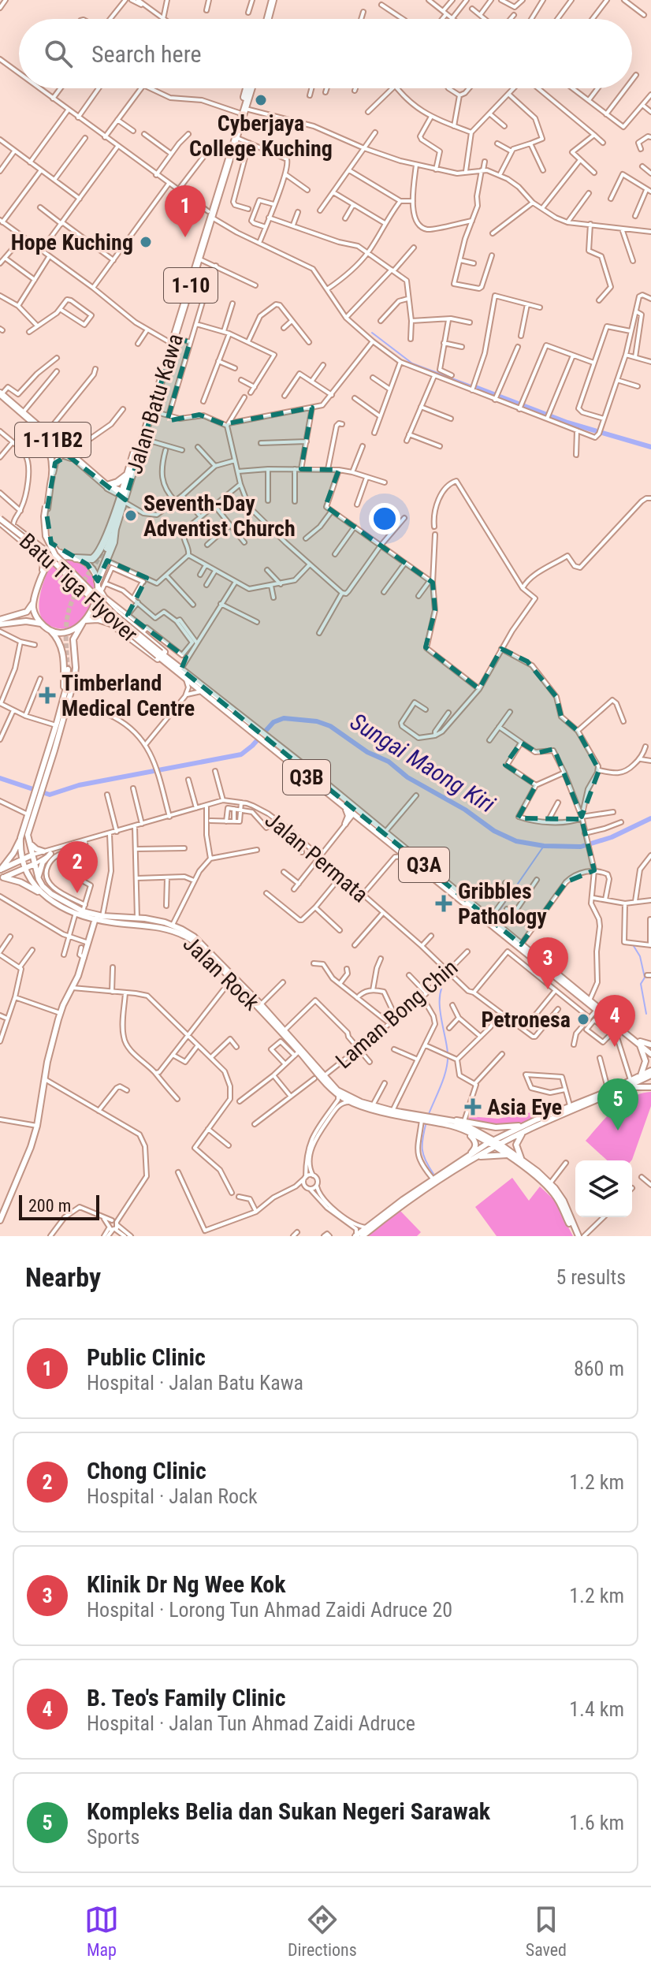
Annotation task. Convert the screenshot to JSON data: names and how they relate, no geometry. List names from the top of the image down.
{
  "streets": {
    "highway": ["1-10", "Jalan Batu Kawa", "1-11B2"],
    "main road": [
      "Batu Tiga Flyover",
      "Q3B",
      "Q3A",
      "Jalan Rock"
    ],
    "street": ["Jalan Permata", "Laman Bong Chin"]
  },
  "crossings": [
    ["Jalan Batu Kawa", "1-11B2"],
    ["Batu Tiga Flyover", "Q3A"],
    ["Q3B", "Q3A"],
    ["Jalan Permata", "Laman Bong Chin"],
    ["Jalan Rock", "Laman Bong Chin"]
  ],
  "water": ["Sungai Maong Kiri"],
  "places": {
    "other": [
      "Cyberjaya College Kuching",
      "Hope Kuching",
      "Seventh-Day Adventist Church",
      "Petronesa"
    ],
    "health": ["Timberland Medical Centre", "Gribbles Pathology", "Asia Eye"]
  },
  "scale_bar": "200 m",
  "page": {
    "search": "Search here",
    "pins": [
      "1",
      "2",
      "3",
      "4",
      "5"
    ],
    "scale": "200 m",
    "heading": ["Nearby", "5 results"],
    "list": [
      {
        "mark": "1",
        "name": "Public Clinic",
        "note": "Hospital · Jalan Batu Kawa",
        "value": "860 m"
      },
      {
        "mark": "2",
        "name": "Chong Clinic",
        "note": "Hospital · Jalan Rock",
        "value": "1.2 km"
      },
      {
        "mark": "3",
        "name": "Klinik Dr Ng Wee Kok",
        "note": "Hospital · Lorong Tun Ahmad Zaidi Adruce 20",
        "value": "1.2 km"
      },
      {
        "mark": "4",
        "name": "B. Teo's Family Clinic",
        "note": "Hospital · Jalan Tun Ahmad Zaidi Adruce",
        "value": "1.4 km"
      },
      {
        "mark": "5",
        "name": "Kompleks Belia dan Sukan Negeri Sarawak",
        "note": "Sports",
        "value": "1.6 km"
      }
    ],
    "nav": ["Map", "Directions", "Saved"]
  }
}
